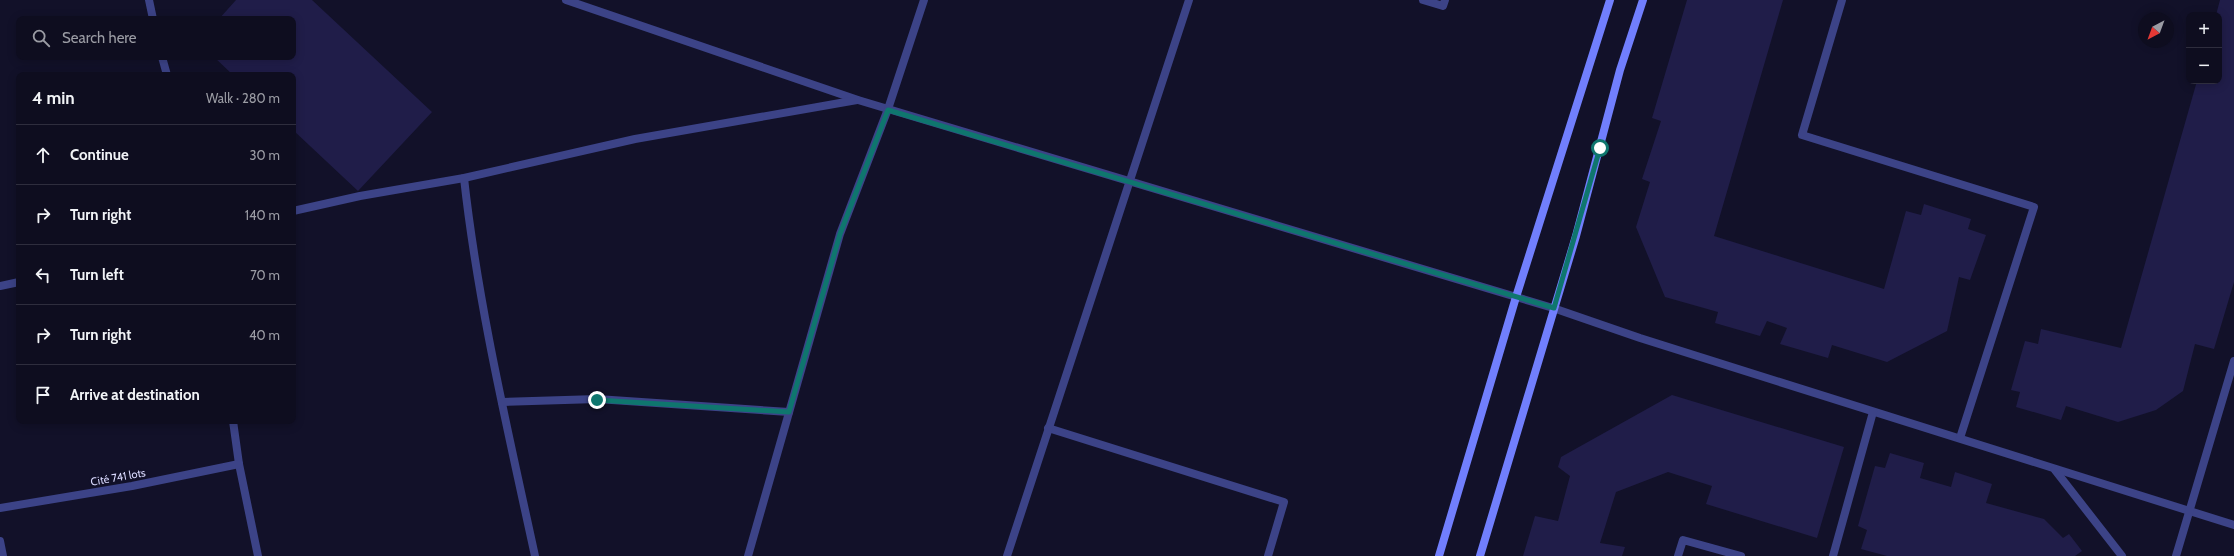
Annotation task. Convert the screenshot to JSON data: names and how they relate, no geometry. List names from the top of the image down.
{
  "streets": {
    "street": ["Cité 741 lots"]
  },
  "north": "bottom left",
  "page": {
    "map_buttons": ["+", "−"],
    "search": "Search here",
    "heading": ["4 min", "Walk · 280 m"],
    "list": [
      ["Continue", "30 m"],
      ["Turn right", "140 m"],
      ["Turn left", "70 m"],
      ["Turn right", "40 m"],
      "Arrive at destination"
    ]
  }
}
